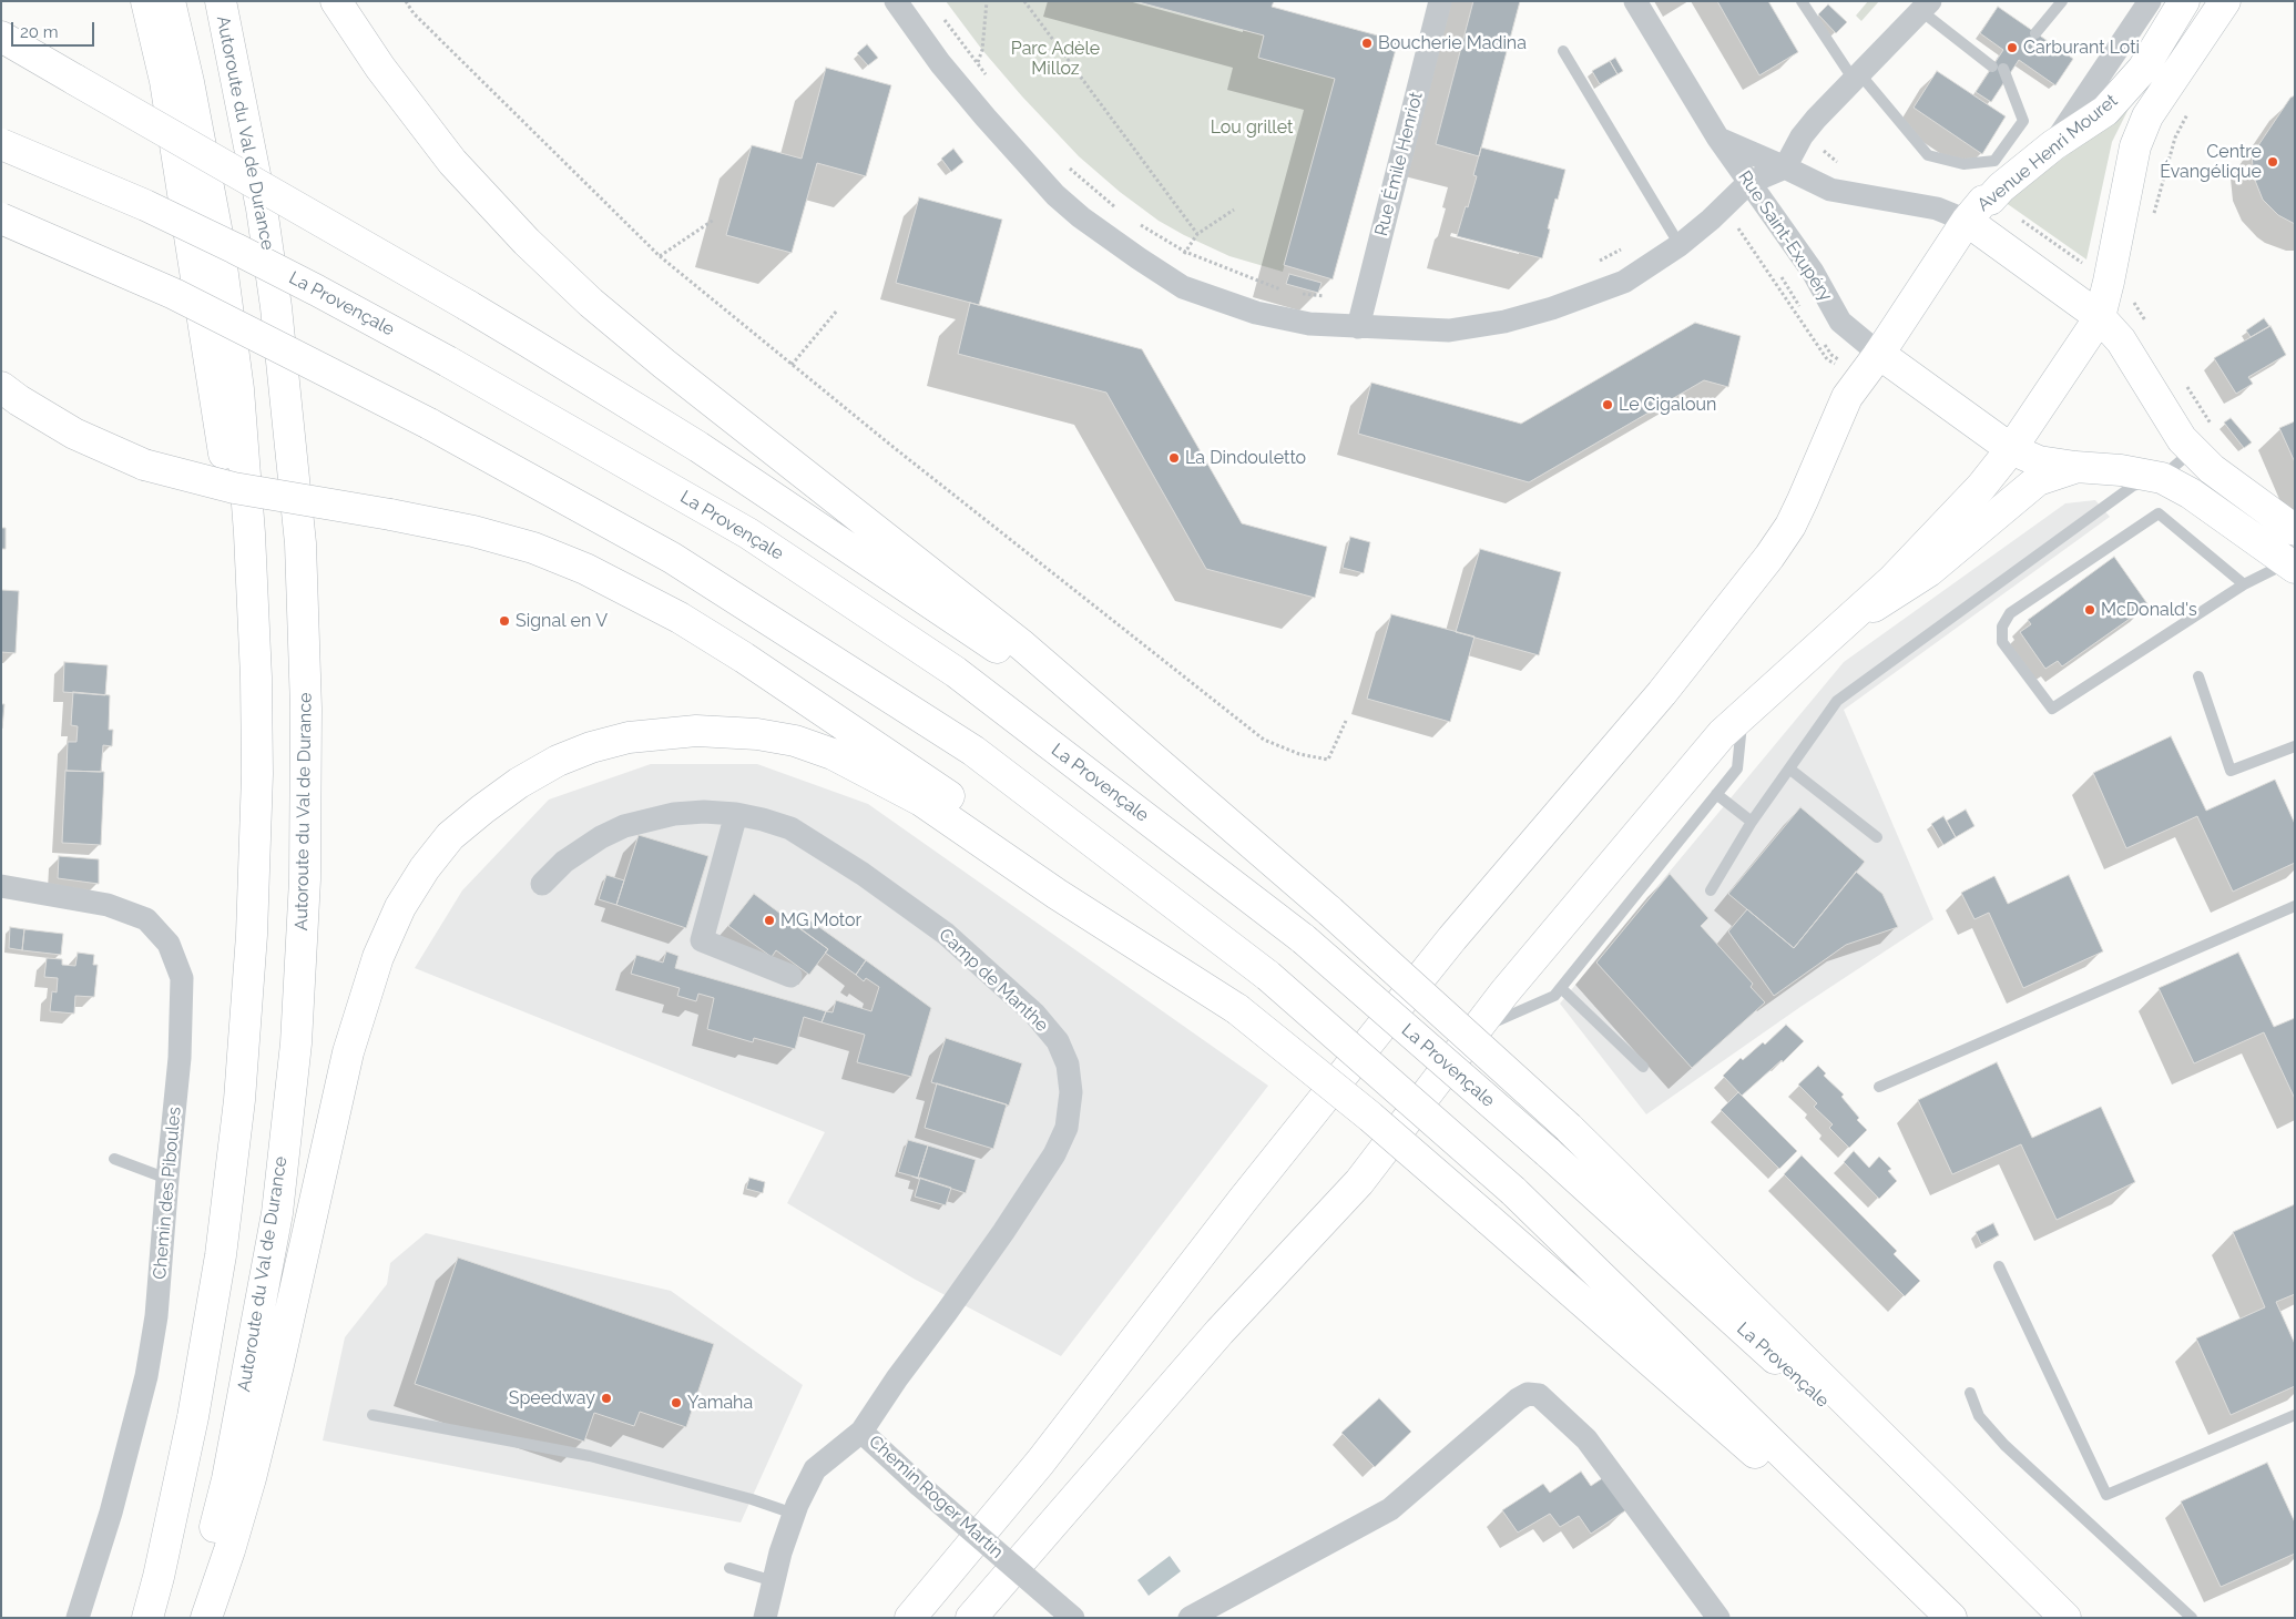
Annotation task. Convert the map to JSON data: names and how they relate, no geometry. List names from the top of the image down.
{
  "streets": {
    "main road": ["Autoroute du Val de Durance", "Avenue Henri Mouret", "La Provençale"],
    "street": [
      "Rue Émile Henriot",
      "Rue Saint-Exupéry",
      "Camp de Manthe",
      "Chemin des Piboules",
      "Chemin Roger Martin"
    ]
  },
  "crossings": [
    ["Avenue Henri Mouret", "Rue Saint-Exupéry"],
    ["Camp de Manthe", "Chemin Roger Martin"]
  ],
  "parks": ["Parc Adèle Milloz", "Lou grillet"],
  "places": [
    "Boucherie Madina",
    "Carburant Loti",
    "Centre Évangélique",
    "Le Cigaloun",
    "La Dindouletto",
    "McDonald's",
    "Signal en V",
    "MG Motor",
    "Speedway",
    "Yamaha"
  ],
  "scale_bar": "20 m"
}
